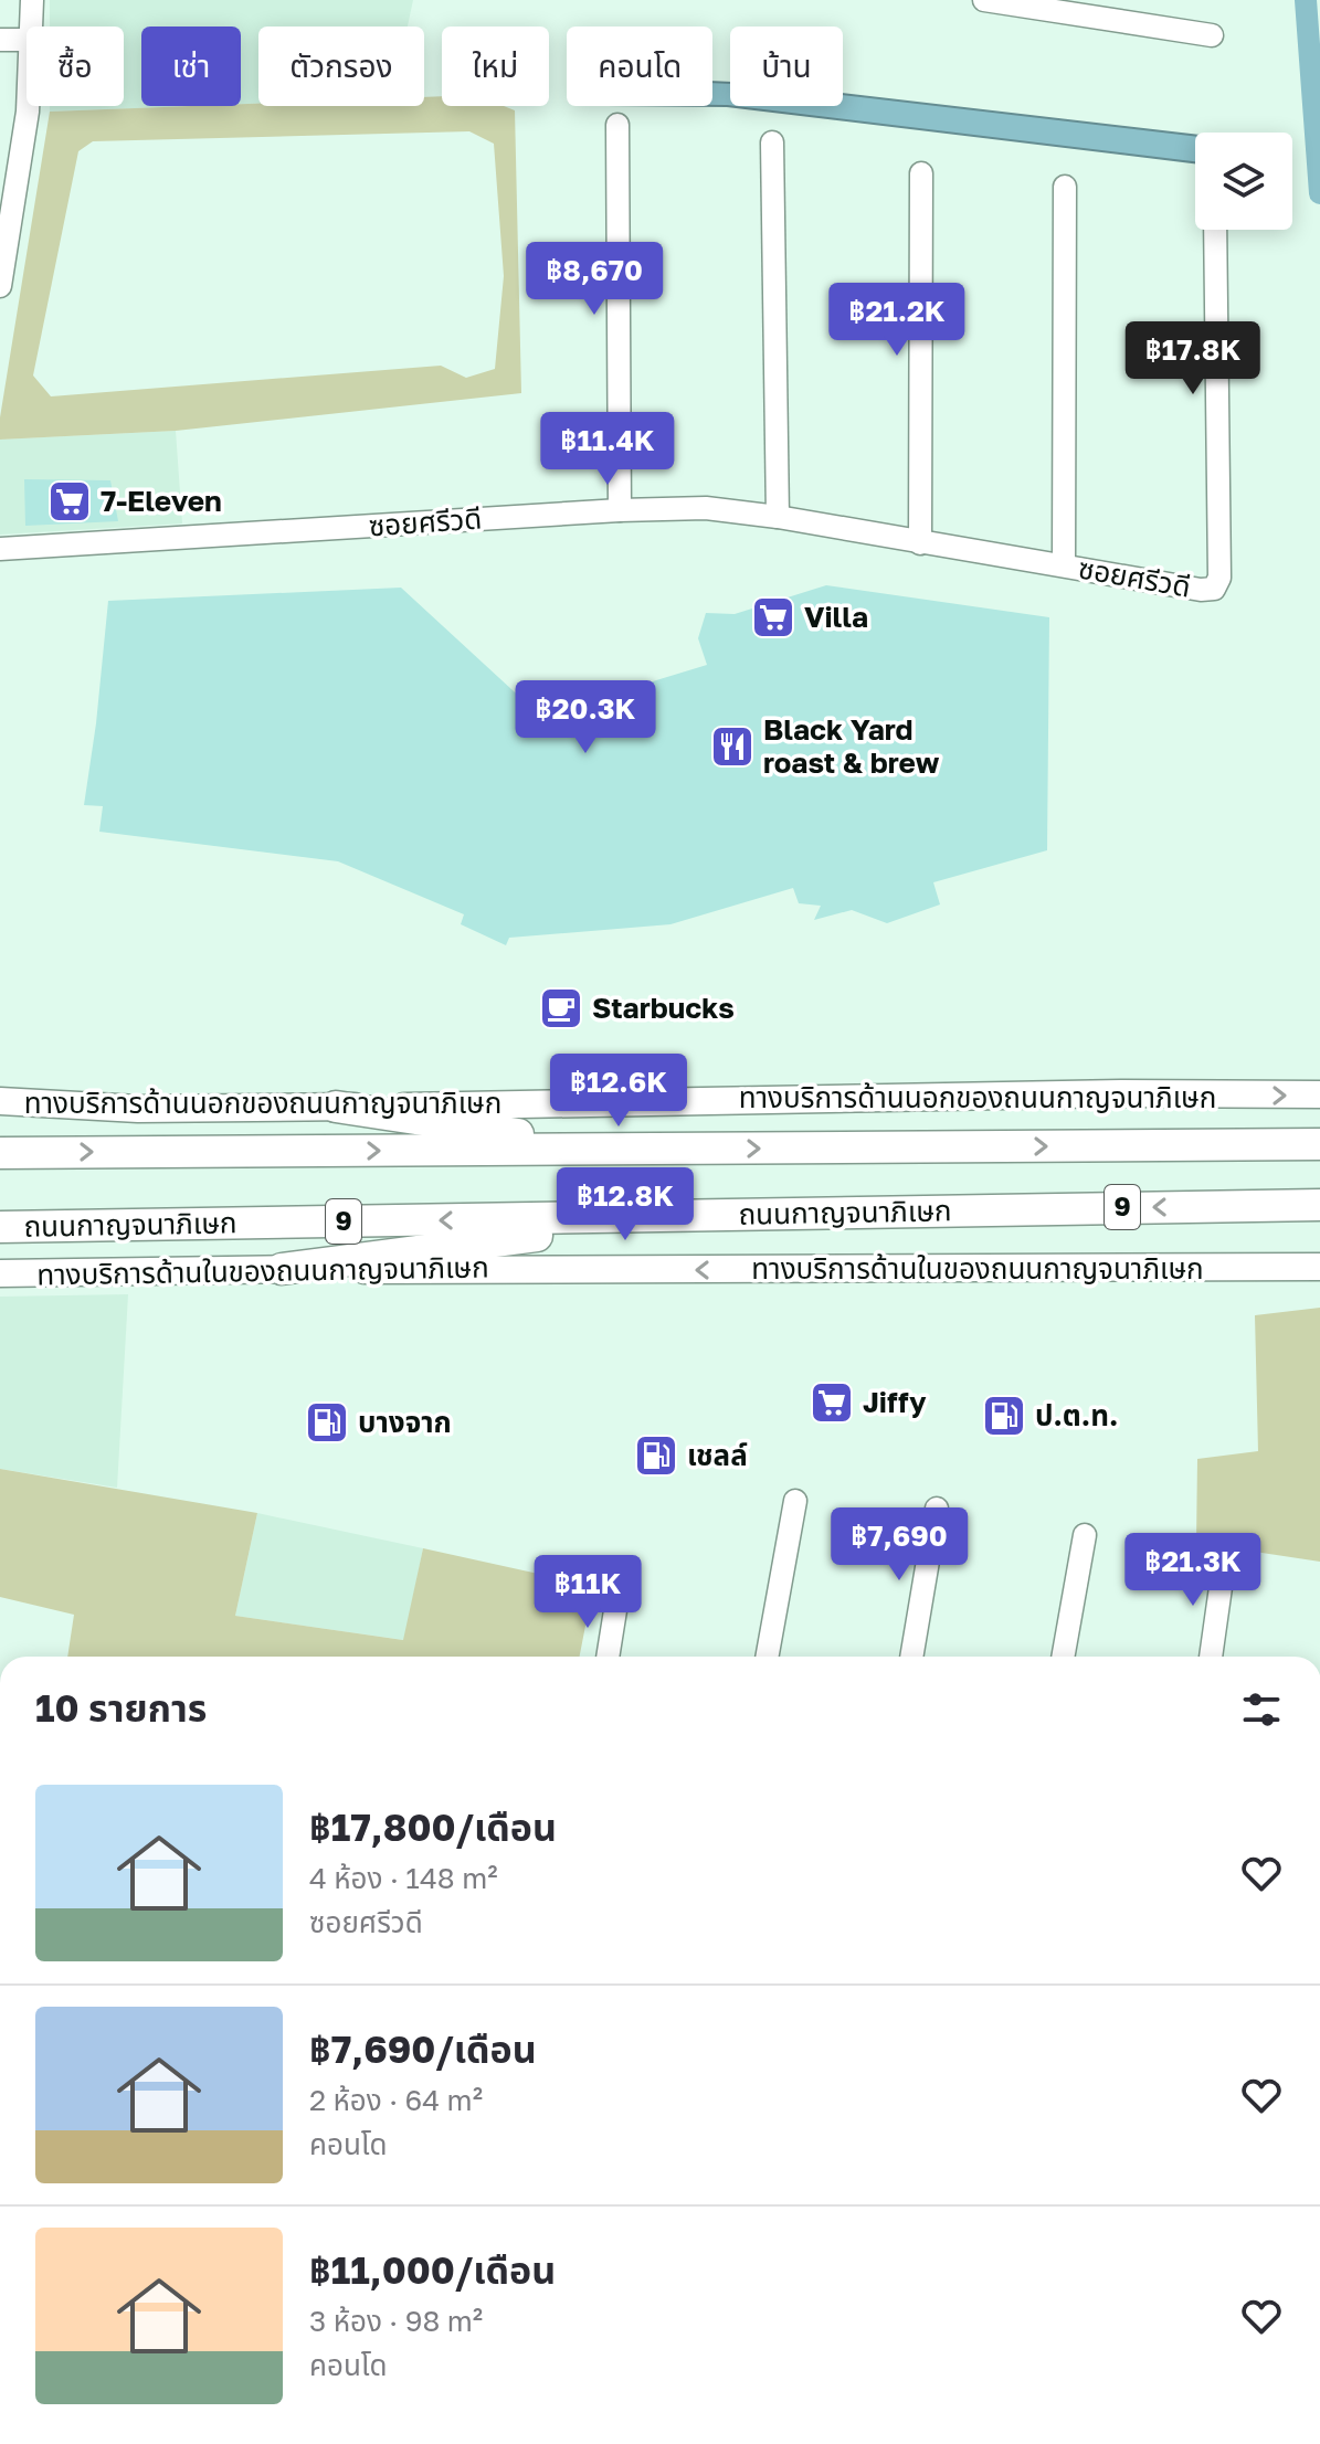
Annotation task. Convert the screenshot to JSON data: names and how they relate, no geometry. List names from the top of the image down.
{
  "streets": {
    "highway": ["9", "ถนนกาญจนาภิเษก"],
    "main road": ["ทางบริการด้านนอกของถนนกาญจนาภิเษก", "ทางบริการด้านในของถนนกาญจนาภิเษก"],
    "street": ["ซอยศรีวดี"]
  },
  "one_way": ["ทางบริการด้านนอกของถนนกาญจนาภิเษก", "ทางบริการด้านในของถนนกาญจนาภิเษก"],
  "places": {
    "supermarket": ["7-Eleven", "Villa", "Jiffy"],
    "restaurant": ["Black Yard roast & brew"],
    "cafe": ["Starbucks"],
    "fuel station": ["ป.ต.ท.", "บางจาก", "เชลล์"]
  },
  "page": {
    "chip": [
      "ซื้อ",
      "เช่า",
      "ตัวกรอง",
      "ใหม่",
      "คอนโด",
      "บ้าน"
    ],
    "price": [
      "฿8,670",
      "฿21.2K",
      "฿17.8K",
      "฿11.4K",
      "฿20.3K",
      "฿12.6K",
      "฿12.8K",
      "฿7,690",
      "฿21.3K",
      "฿11K"
    ],
    "heading": "10 รายการ",
    "list": [
      {
        "name": "฿17,800/เดือน",
        "note": "4 ห้อง · 148 m² · ซอยศรีวดี"
      },
      {
        "name": "฿7,690/เดือน",
        "note": "2 ห้อง · 64 m² · คอนโด"
      },
      {
        "name": "฿11,000/เดือน",
        "note": "3 ห้อง · 98 m² · คอนโด"
      }
    ]
  }
}
